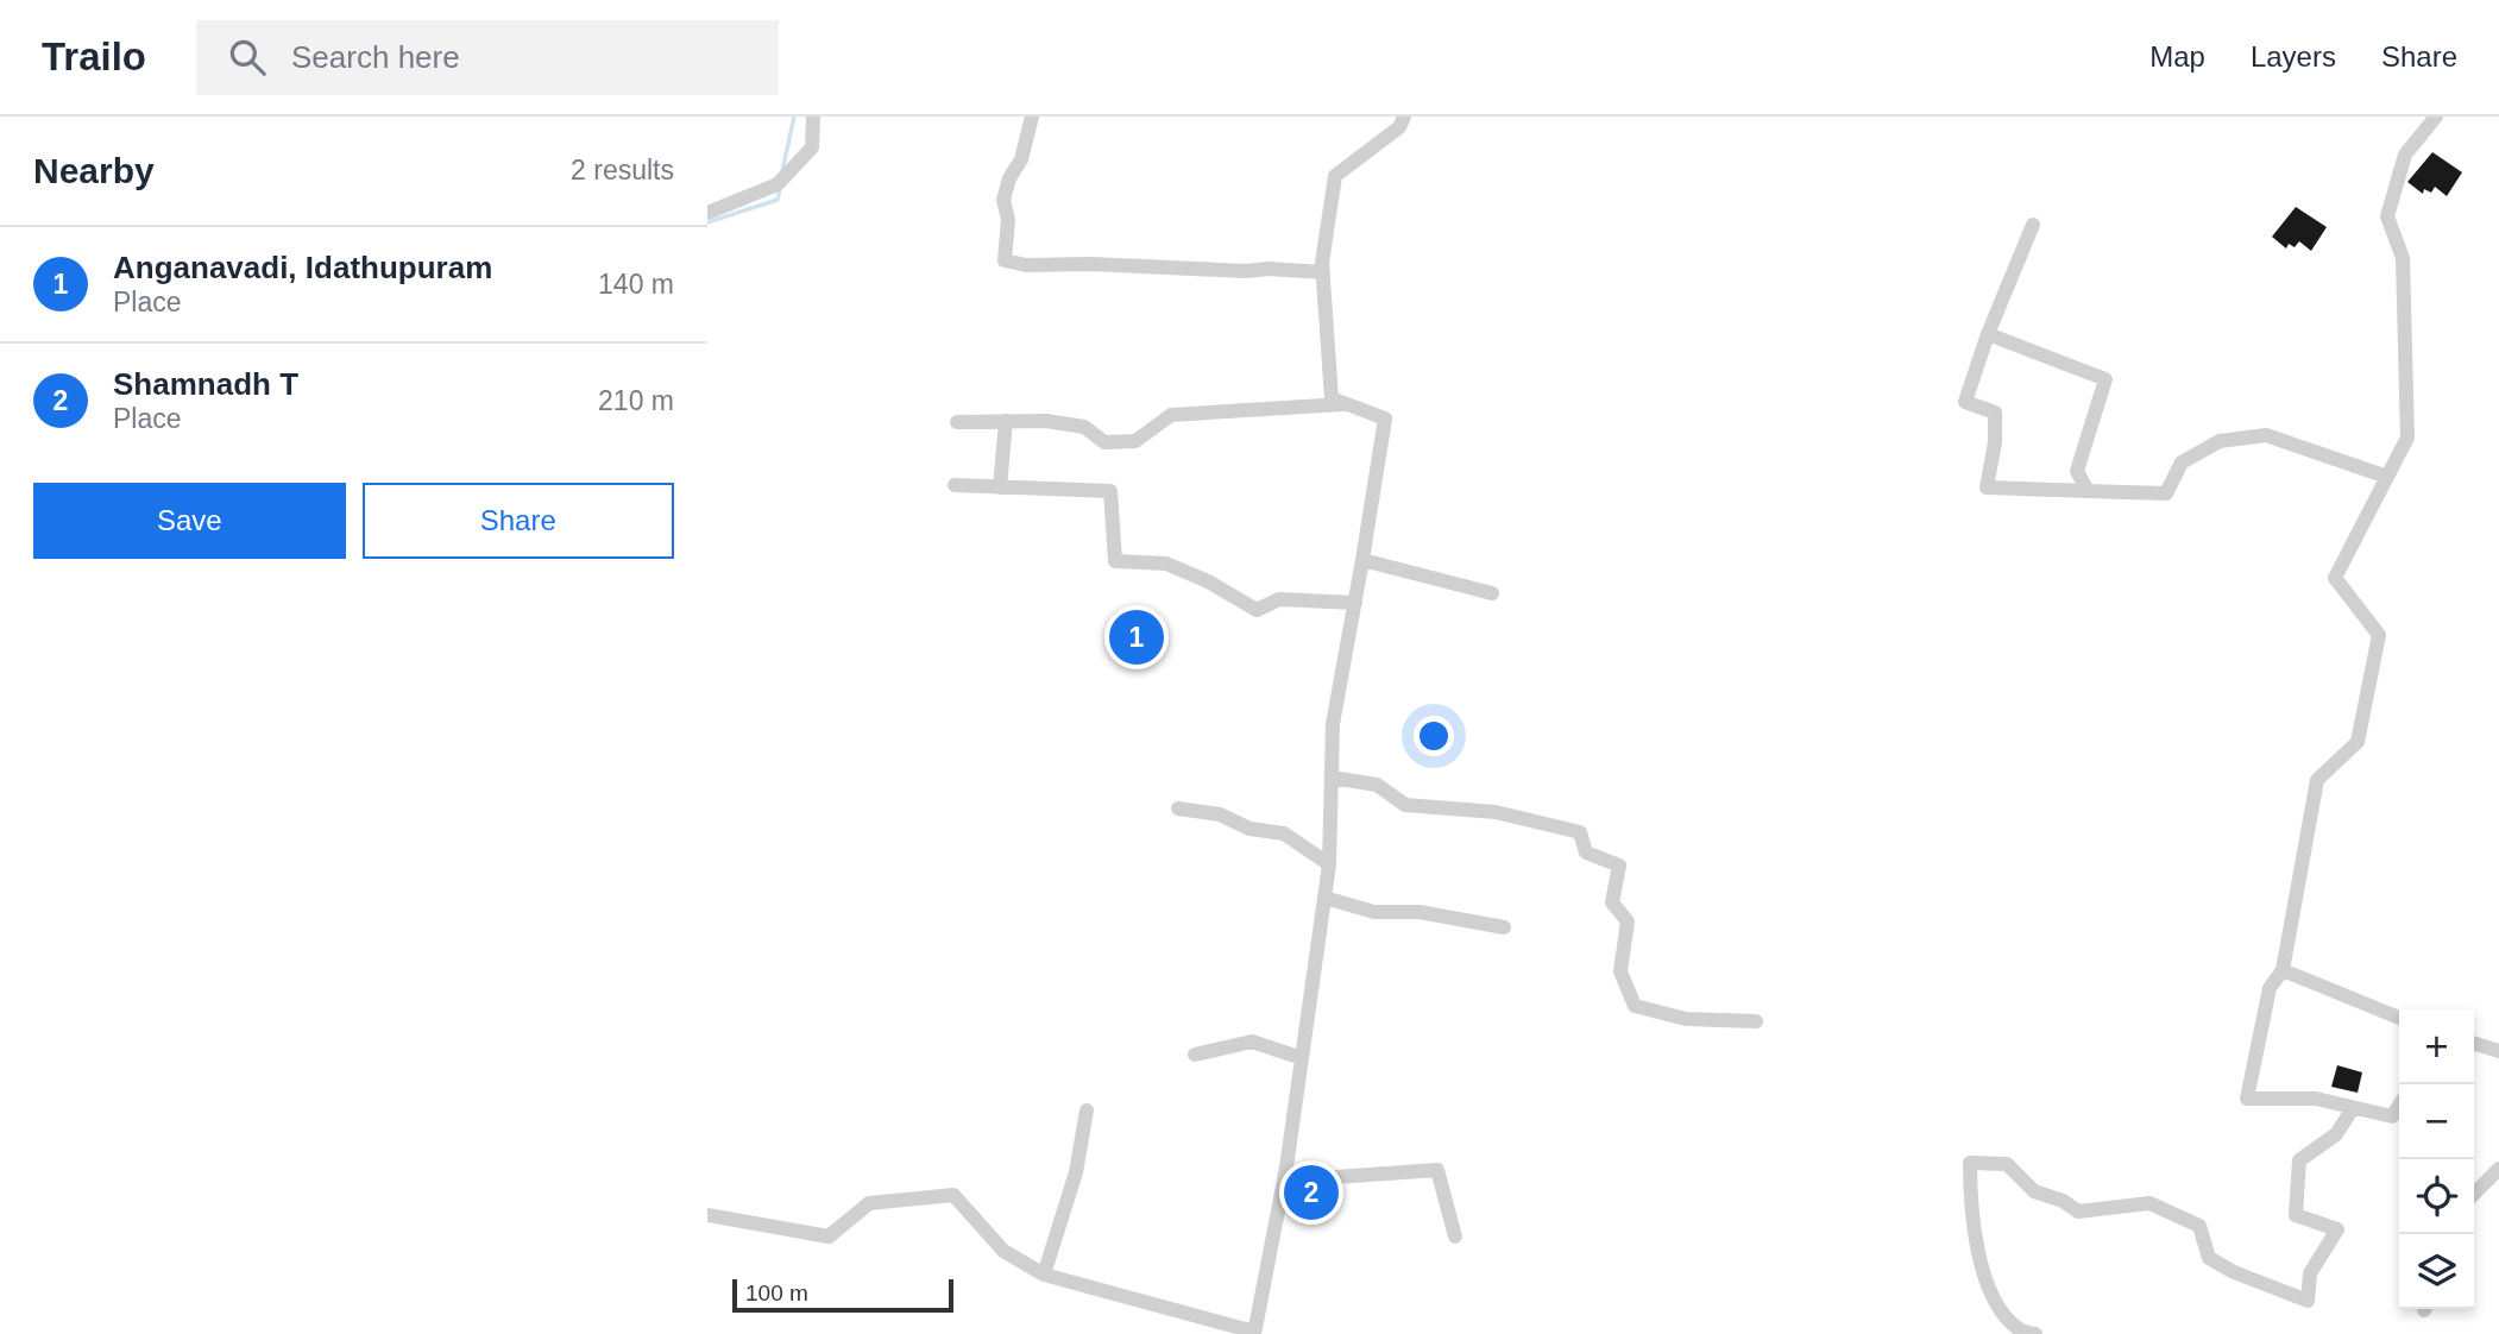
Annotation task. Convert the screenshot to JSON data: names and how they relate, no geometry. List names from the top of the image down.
{
  "scale_bar": "100 m",
  "page": {
    "header": "Trailo",
    "search": "Search here",
    "nav": ["Map", "Layers", "Share"],
    "heading": ["Nearby", "2 results"],
    "list": [
      {
        "mark": "1",
        "name": "Anganavadi, Idathupuram",
        "note": "Place",
        "value": "140 m"
      },
      {
        "mark": "2",
        "name": "Shamnadh T",
        "note": "Place",
        "value": "210 m"
      }
    ],
    "buttons": ["Save", "Share"],
    "pins": ["1", "2"],
    "map_buttons": ["+", "−"],
    "scale": "100 m"
  }
}
